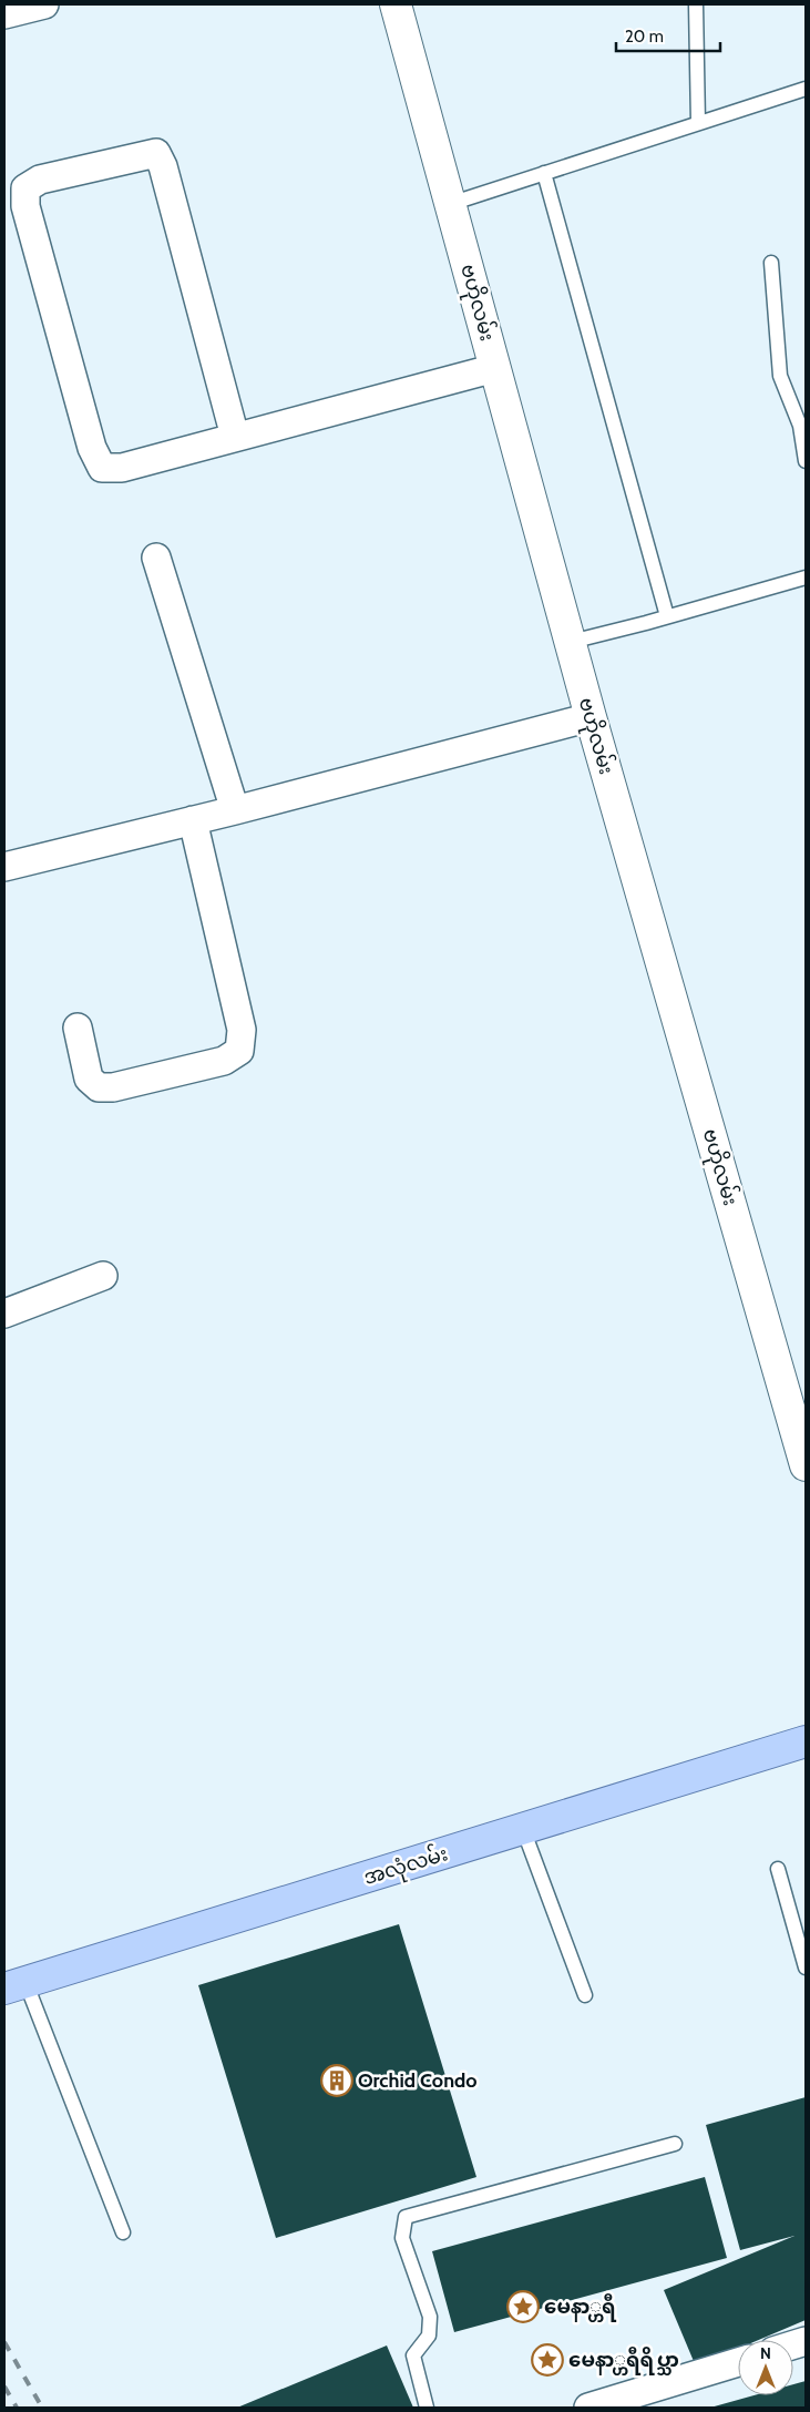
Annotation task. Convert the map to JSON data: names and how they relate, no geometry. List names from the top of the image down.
{
  "streets": {
    "main road": ["ဗဟိုလမ်း", "အလုံလမ်း"]
  },
  "places": {
    "building": ["Orchid Condo"],
    "place": ["မေနာ္ဟရီ", "မေနာ္ဟရီရိပ္သာ"]
  },
  "scale_bar": "20 m",
  "north": "top"
}
